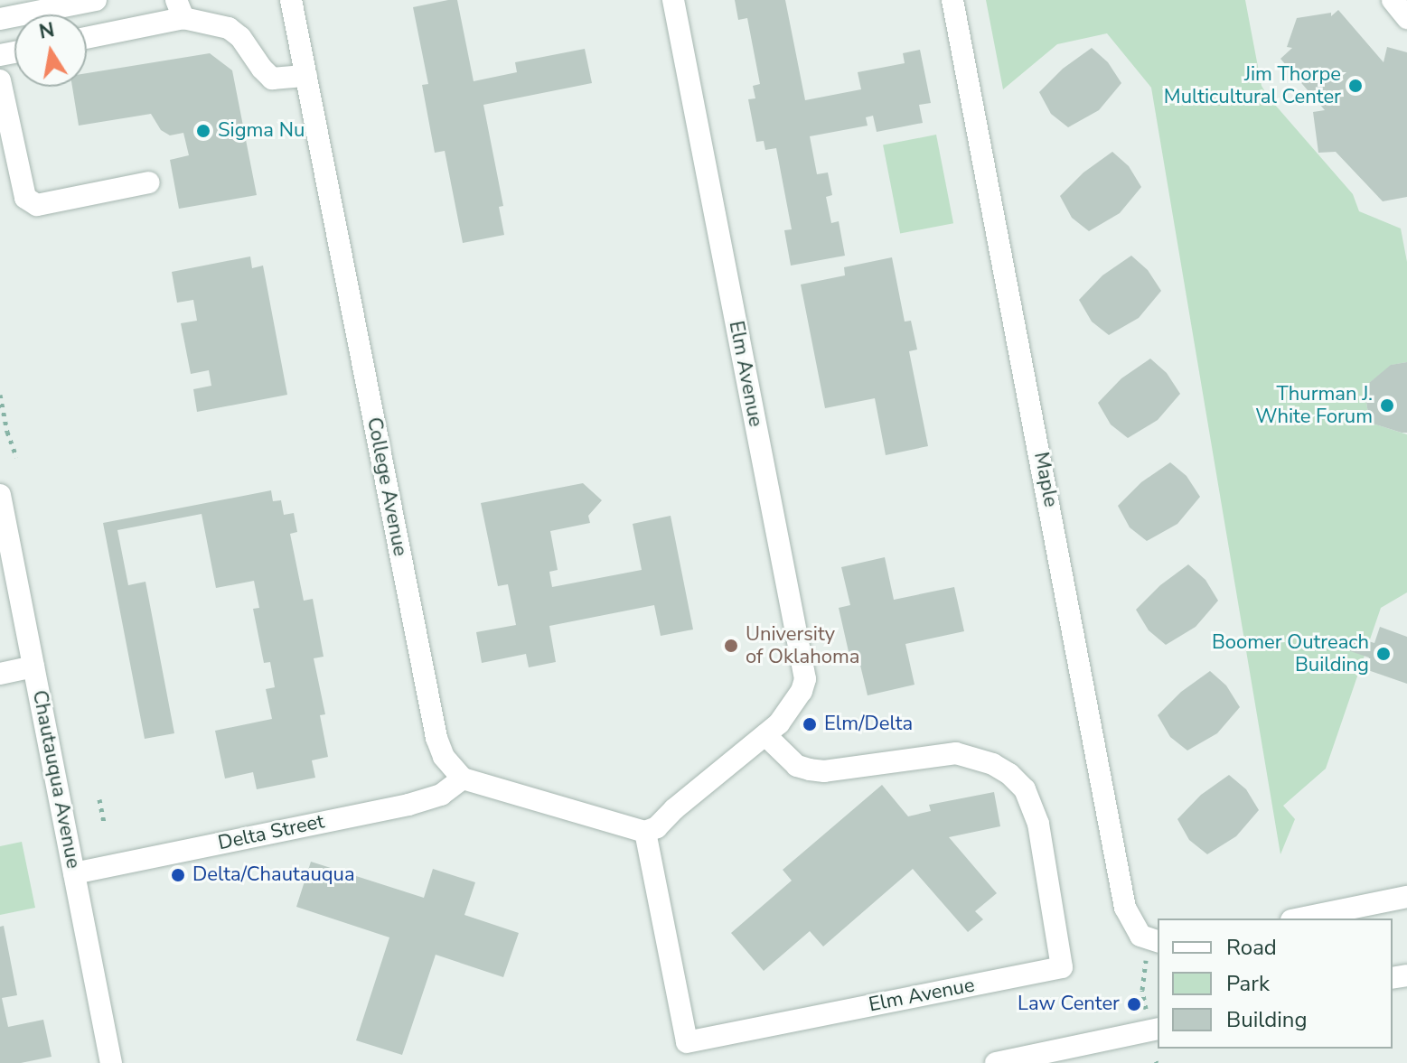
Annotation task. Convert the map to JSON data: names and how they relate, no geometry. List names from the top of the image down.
{
  "streets": {
    "street": [
      "Elm Avenue",
      "Maple",
      "College Avenue",
      "Chautauqua Avenue",
      "Delta Street"
    ]
  },
  "crossings": [
    ["College Avenue", "Delta Street"],
    ["Chautauqua Avenue", "Delta Street"]
  ],
  "places": [
    "Jim Thorpe Multicultural Center",
    "Sigma Nu",
    "Thurman J. White Forum",
    "University of Oklahoma",
    "Boomer Outreach Building",
    "Elm/Delta",
    "Delta/Chautauqua",
    "Law Center"
  ],
  "legend": ["Road", "Park", "Building"],
  "north": "top"
}
